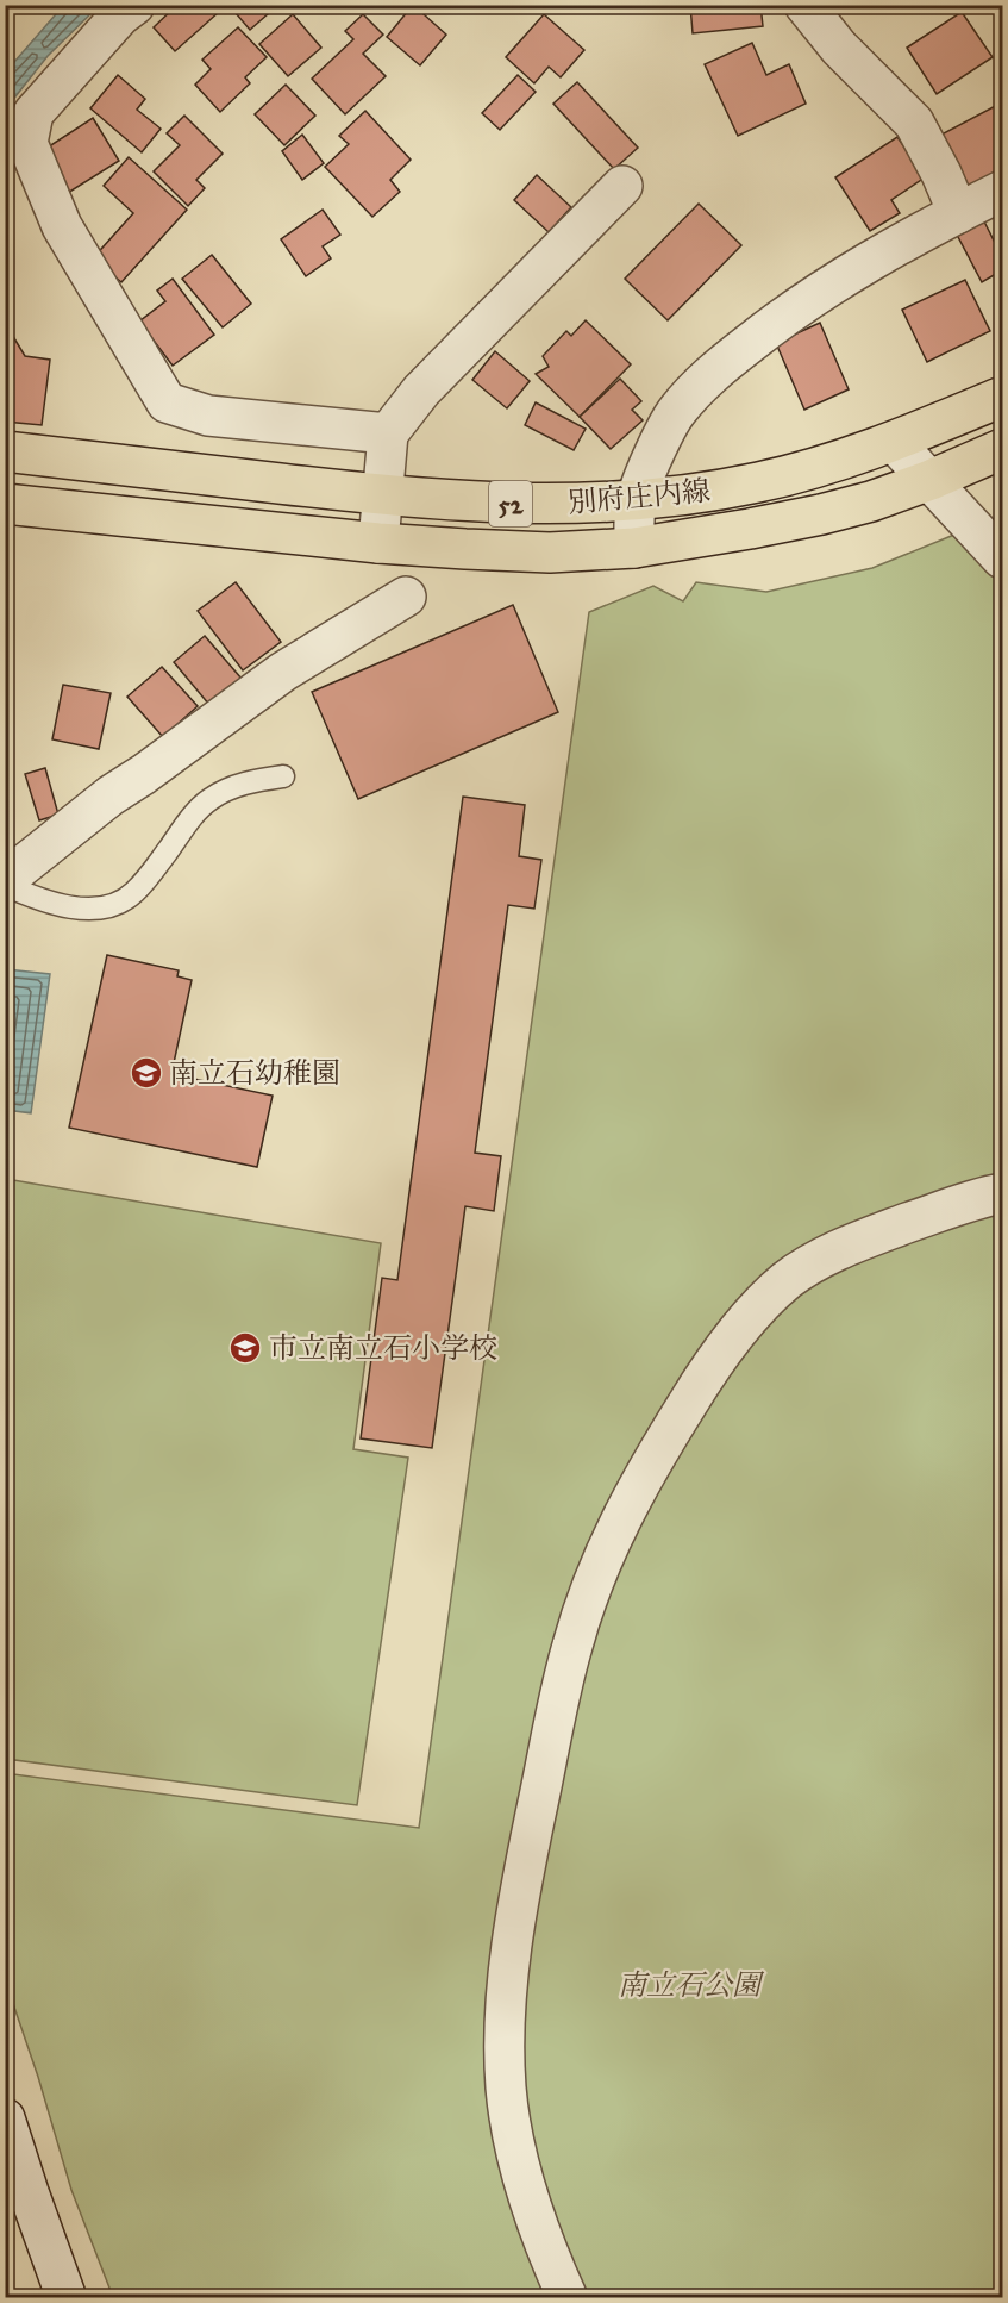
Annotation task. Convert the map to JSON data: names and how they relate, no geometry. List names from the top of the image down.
{
  "streets": {
    "main road": ["別府庄内線", "52"]
  },
  "parks": ["南立石公園"],
  "places": {
    "school or university": ["南立石幼稚園", "市立南立石小学校"]
  }
}
